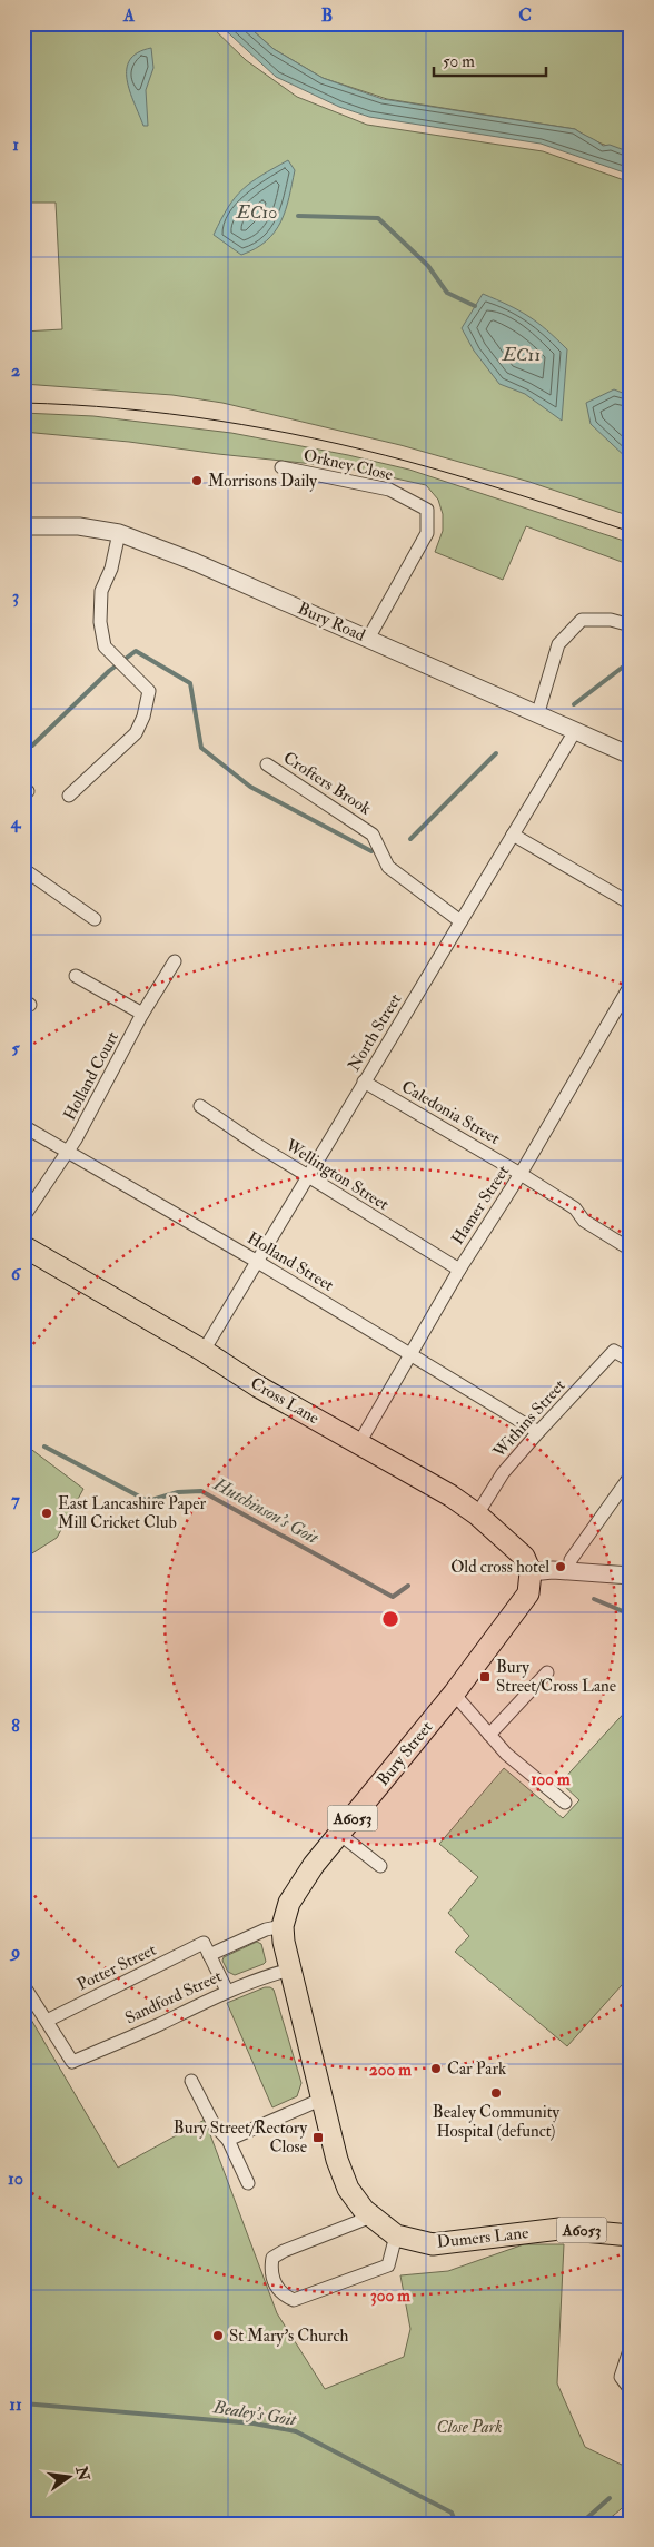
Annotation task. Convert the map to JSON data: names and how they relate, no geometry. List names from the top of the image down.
{
  "streets": {
    "main road": [
      "Cross Lane",
      "Bury Street",
      "A6053",
      "Dumers Lane"
    ],
    "street": [
      "Orkney Close",
      "Bury Road",
      "Crofters Brook",
      "North Street",
      "Holland Court",
      "Caledonia Street",
      "Wellington Street",
      "Hamer Street",
      "Holland Street",
      "Withins Street",
      "Potter Street",
      "Sandford Street"
    ]
  },
  "crossings": [
    ["Orkney Close", "Bury Road"],
    ["Bury Road", "North Street"],
    ["Crofters Brook", "North Street"],
    ["North Street", "Caledonia Street"],
    ["North Street", "Wellington Street"],
    ["North Street", "Holland Street"],
    ["North Street", "Cross Lane"],
    ["Holland Court", "Holland Street"],
    ["Caledonia Street", "Hamer Street"],
    ["Wellington Street", "Hamer Street"],
    ["Hamer Street", "Holland Street"],
    ["Hamer Street", "Cross Lane"],
    ["Holland Street", "Withins Street"],
    ["Cross Lane", "Withins Street"],
    ["Cross Lane", "Bury Street"],
    ["Bury Street", "Sandford Street"],
    ["Bury Street", "Dumers Lane"],
    ["Potter Street", "Sandford Street"]
  ],
  "water": [
    "EC10",
    "EC11",
    "Hutchinson's Goit",
    "Bealey's Goit"
  ],
  "parks": ["Close Park"],
  "places": {
    "other": [
      "Morrisons Daily",
      "East Lancashire Paper Mill Cricket Club",
      "Old cross hotel",
      "Car Park",
      "Bealey Community Hospital (defunct)",
      "St Mary's Church"
    ],
    "transit": ["Bury Street/Cross Lane", "Bury Street/Rectory Close"]
  },
  "scale_bar": "50 m",
  "north": "right",
  "grid": {
    "columns": ["A", "B", "C"],
    "rows": [
      "1",
      "2",
      "3",
      "4",
      "5",
      "6",
      "7",
      "8",
      "9",
      "10",
      "11"
    ]
  },
  "rings": ["100 m", "200 m", "300 m"]
}
